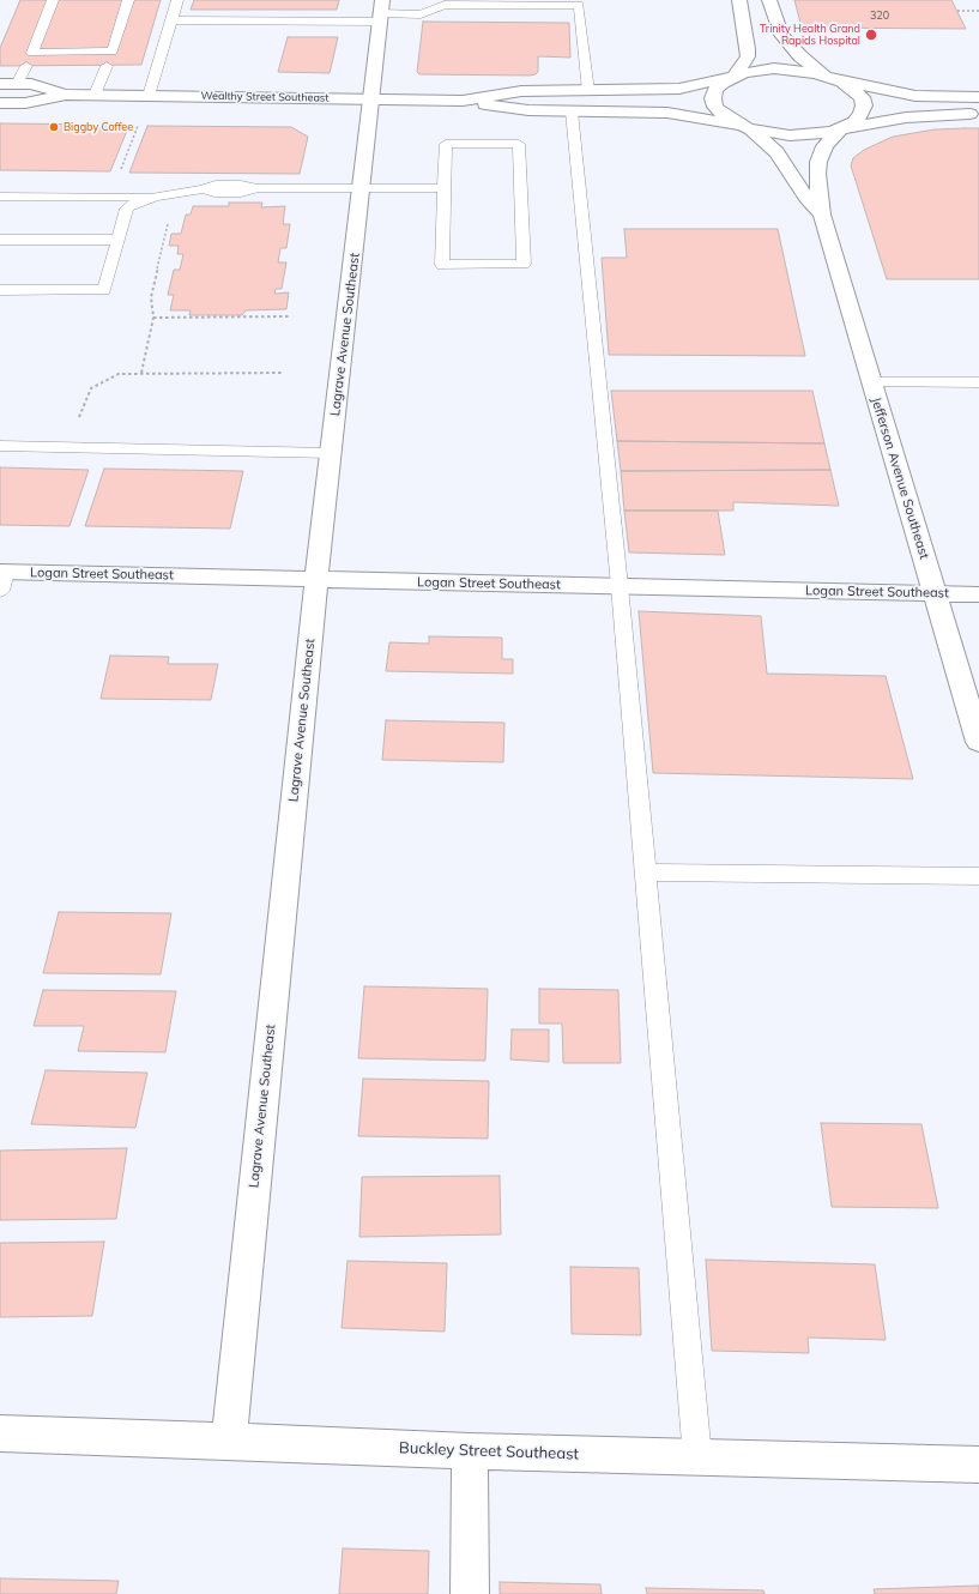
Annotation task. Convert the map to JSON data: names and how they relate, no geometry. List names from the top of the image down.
{
  "streets": {
    "street": [
      "Wealthy Street Southeast",
      "Lagrave Avenue Southeast",
      "Jefferson Avenue Southeast",
      "Logan Street Southeast",
      "Buckley Street Southeast"
    ]
  },
  "crossings": [
    ["Wealthy Street Southeast", "Lagrave Avenue Southeast"],
    ["Wealthy Street Southeast", "Jefferson Avenue Southeast"],
    ["Lagrave Avenue Southeast", "Logan Street Southeast"],
    ["Lagrave Avenue Southeast", "Buckley Street Southeast"],
    ["Jefferson Avenue Southeast", "Logan Street Southeast"]
  ],
  "places": ["Trinity Health Grand Rapids Hospital", "Biggby Coffee"],
  "house_numbers": ["320"]
}
